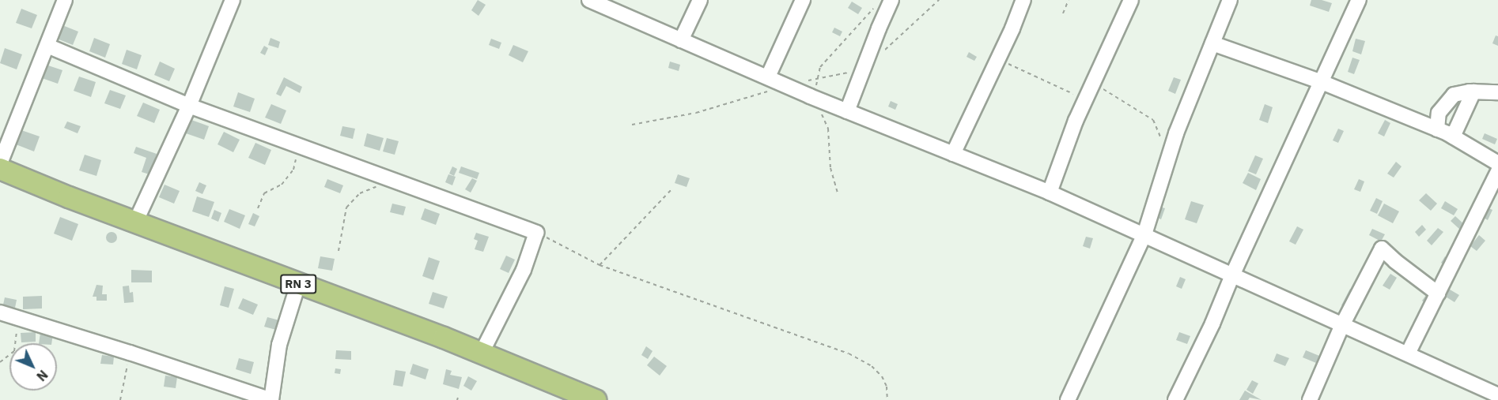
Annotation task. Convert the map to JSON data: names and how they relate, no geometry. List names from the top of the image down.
{
  "streets": {
    "highway": ["RN 3"]
  },
  "north": "bottom right"
}
